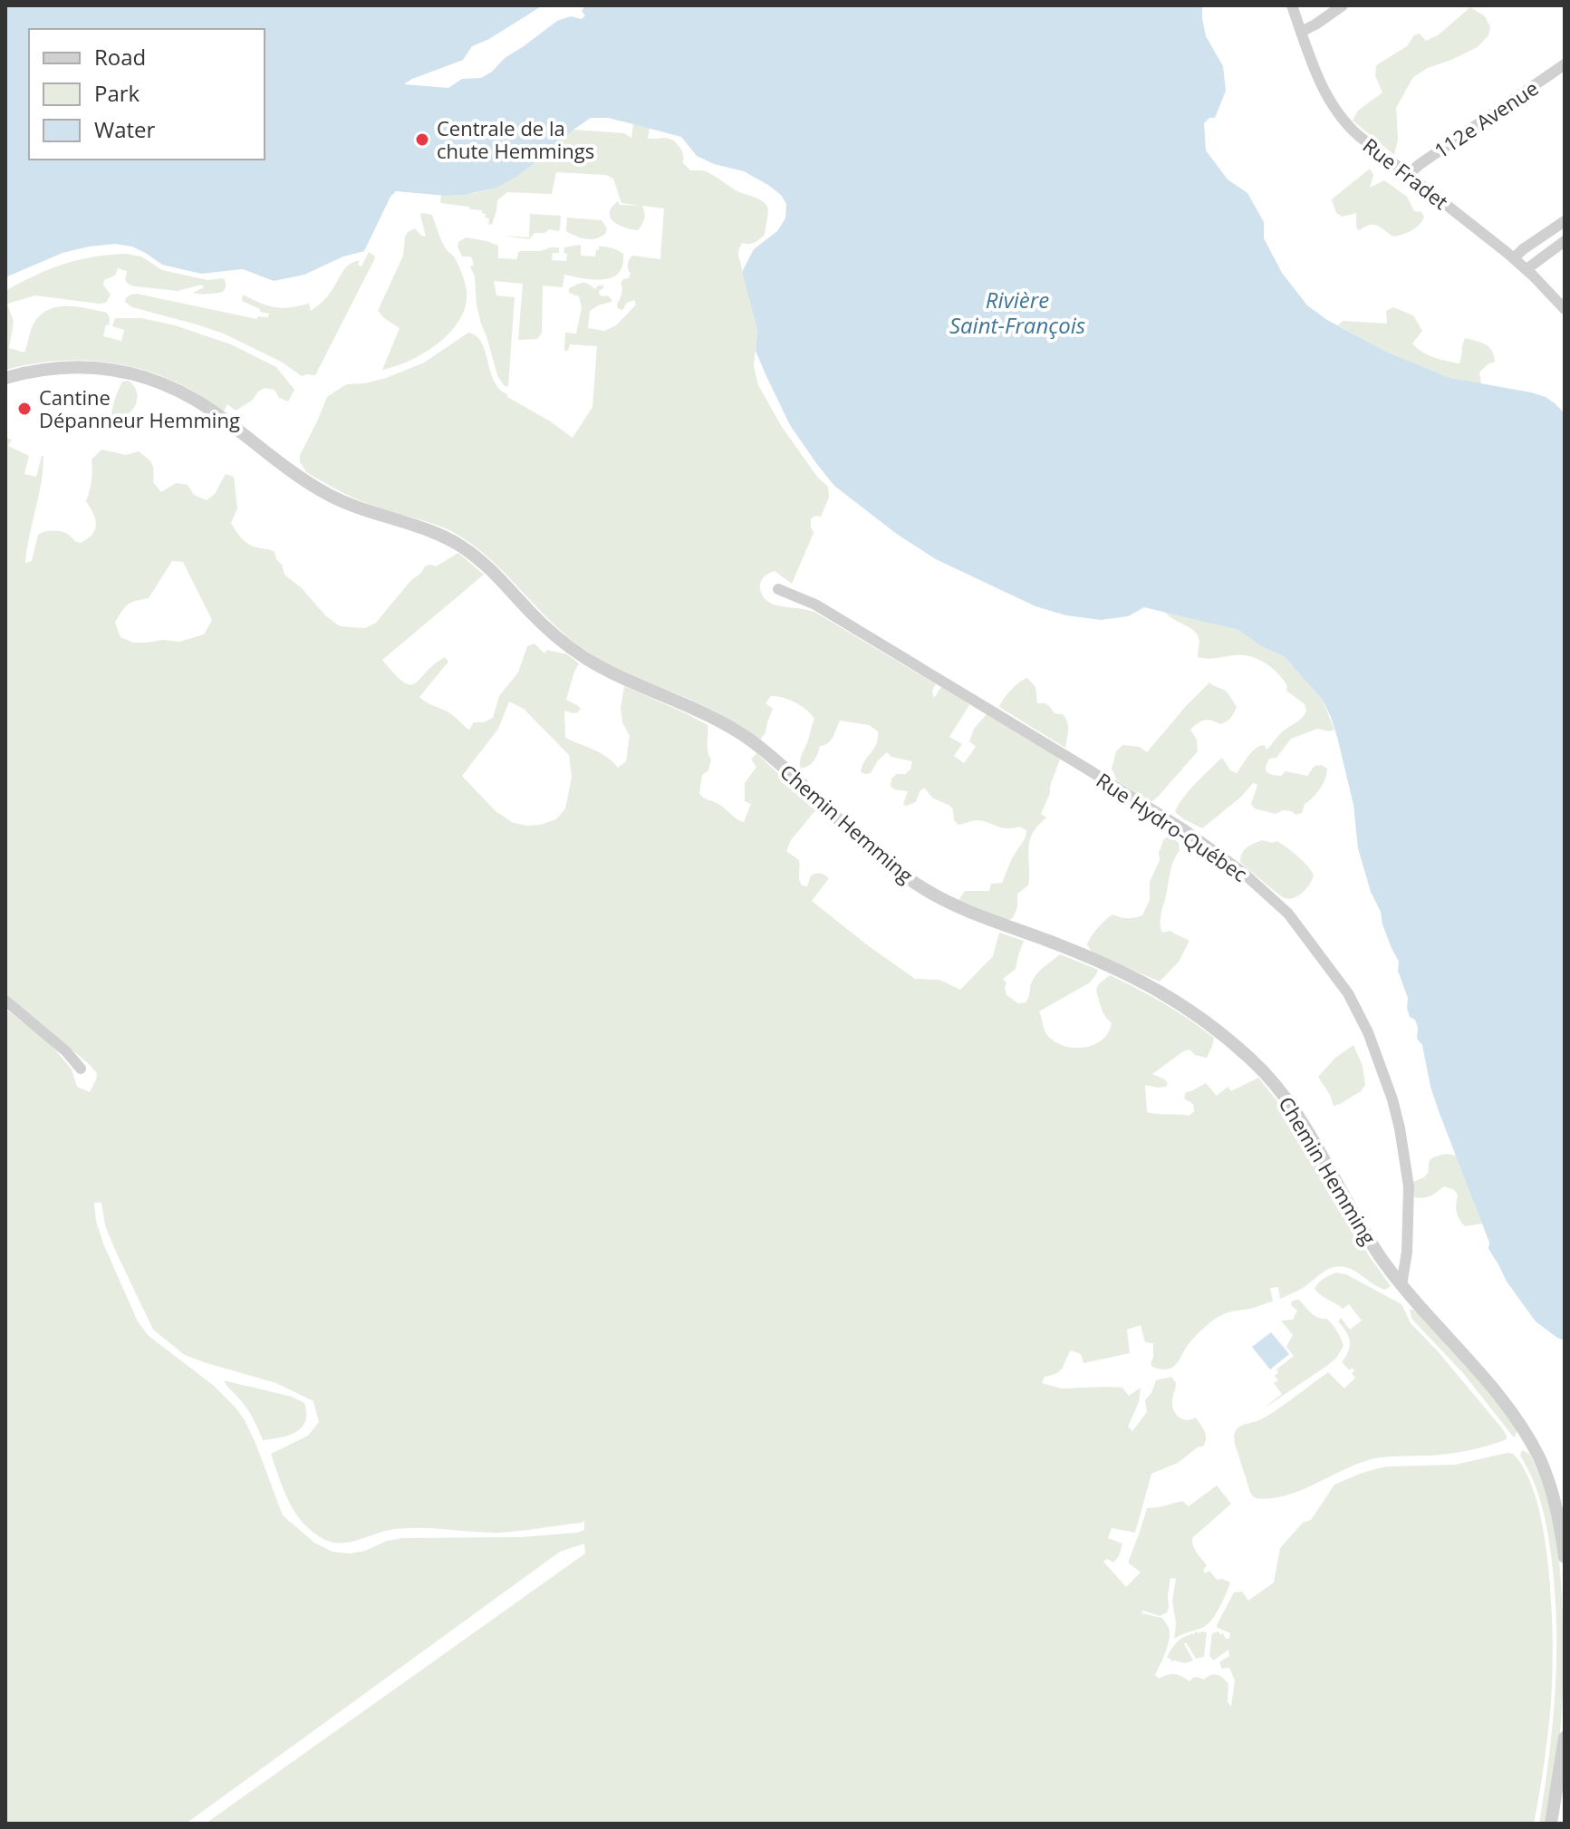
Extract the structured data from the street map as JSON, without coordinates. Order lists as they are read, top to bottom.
{
  "streets": {
    "street": [
      "112e Avenue",
      "Rue Fradet",
      "Chemin Hemming",
      "Rue Hydro-Québec"
    ]
  },
  "crossings": [
    ["112e Avenue", "Rue Fradet"],
    ["Chemin Hemming", "Rue Hydro-Québec"]
  ],
  "water": ["Rivière Saint-François"],
  "places": ["Centrale de la chute Hemmings", "Cantine Dépanneur Hemming"],
  "legend": ["Road", "Park", "Water"]
}
